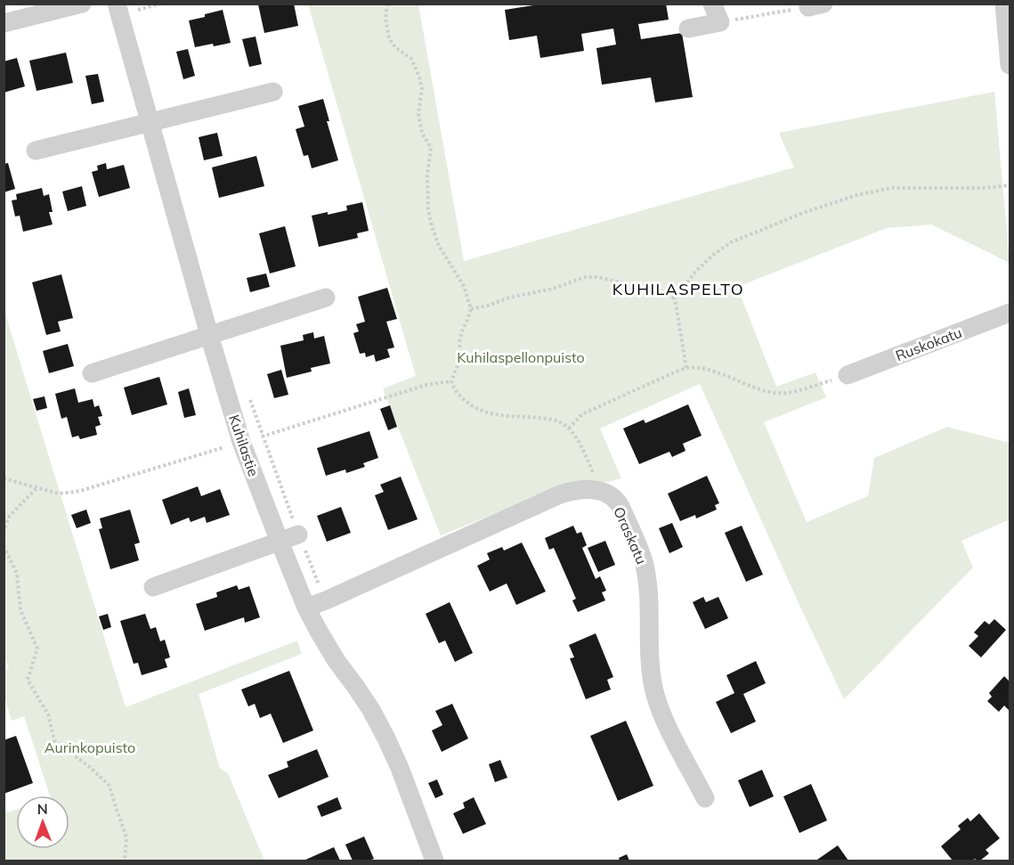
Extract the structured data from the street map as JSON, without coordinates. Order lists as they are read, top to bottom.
{
  "streets": {
    "street": ["Ruskokatu", "Kuhilastie", "Oraskatu"]
  },
  "districts": ["KUHILASPELTO"],
  "parks": ["Kuhilaspellonpuisto", "Aurinkopuisto"],
  "north": "top"
}
